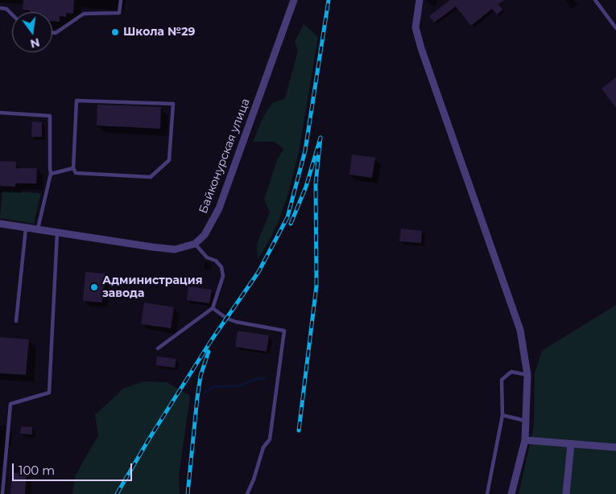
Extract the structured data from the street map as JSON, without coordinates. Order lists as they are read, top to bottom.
{
  "streets": {
    "street": ["Байконурская улица"]
  },
  "places": ["Школа №29", "Администрация завода"],
  "scale_bar": "100 m",
  "north": "bottom"
}
